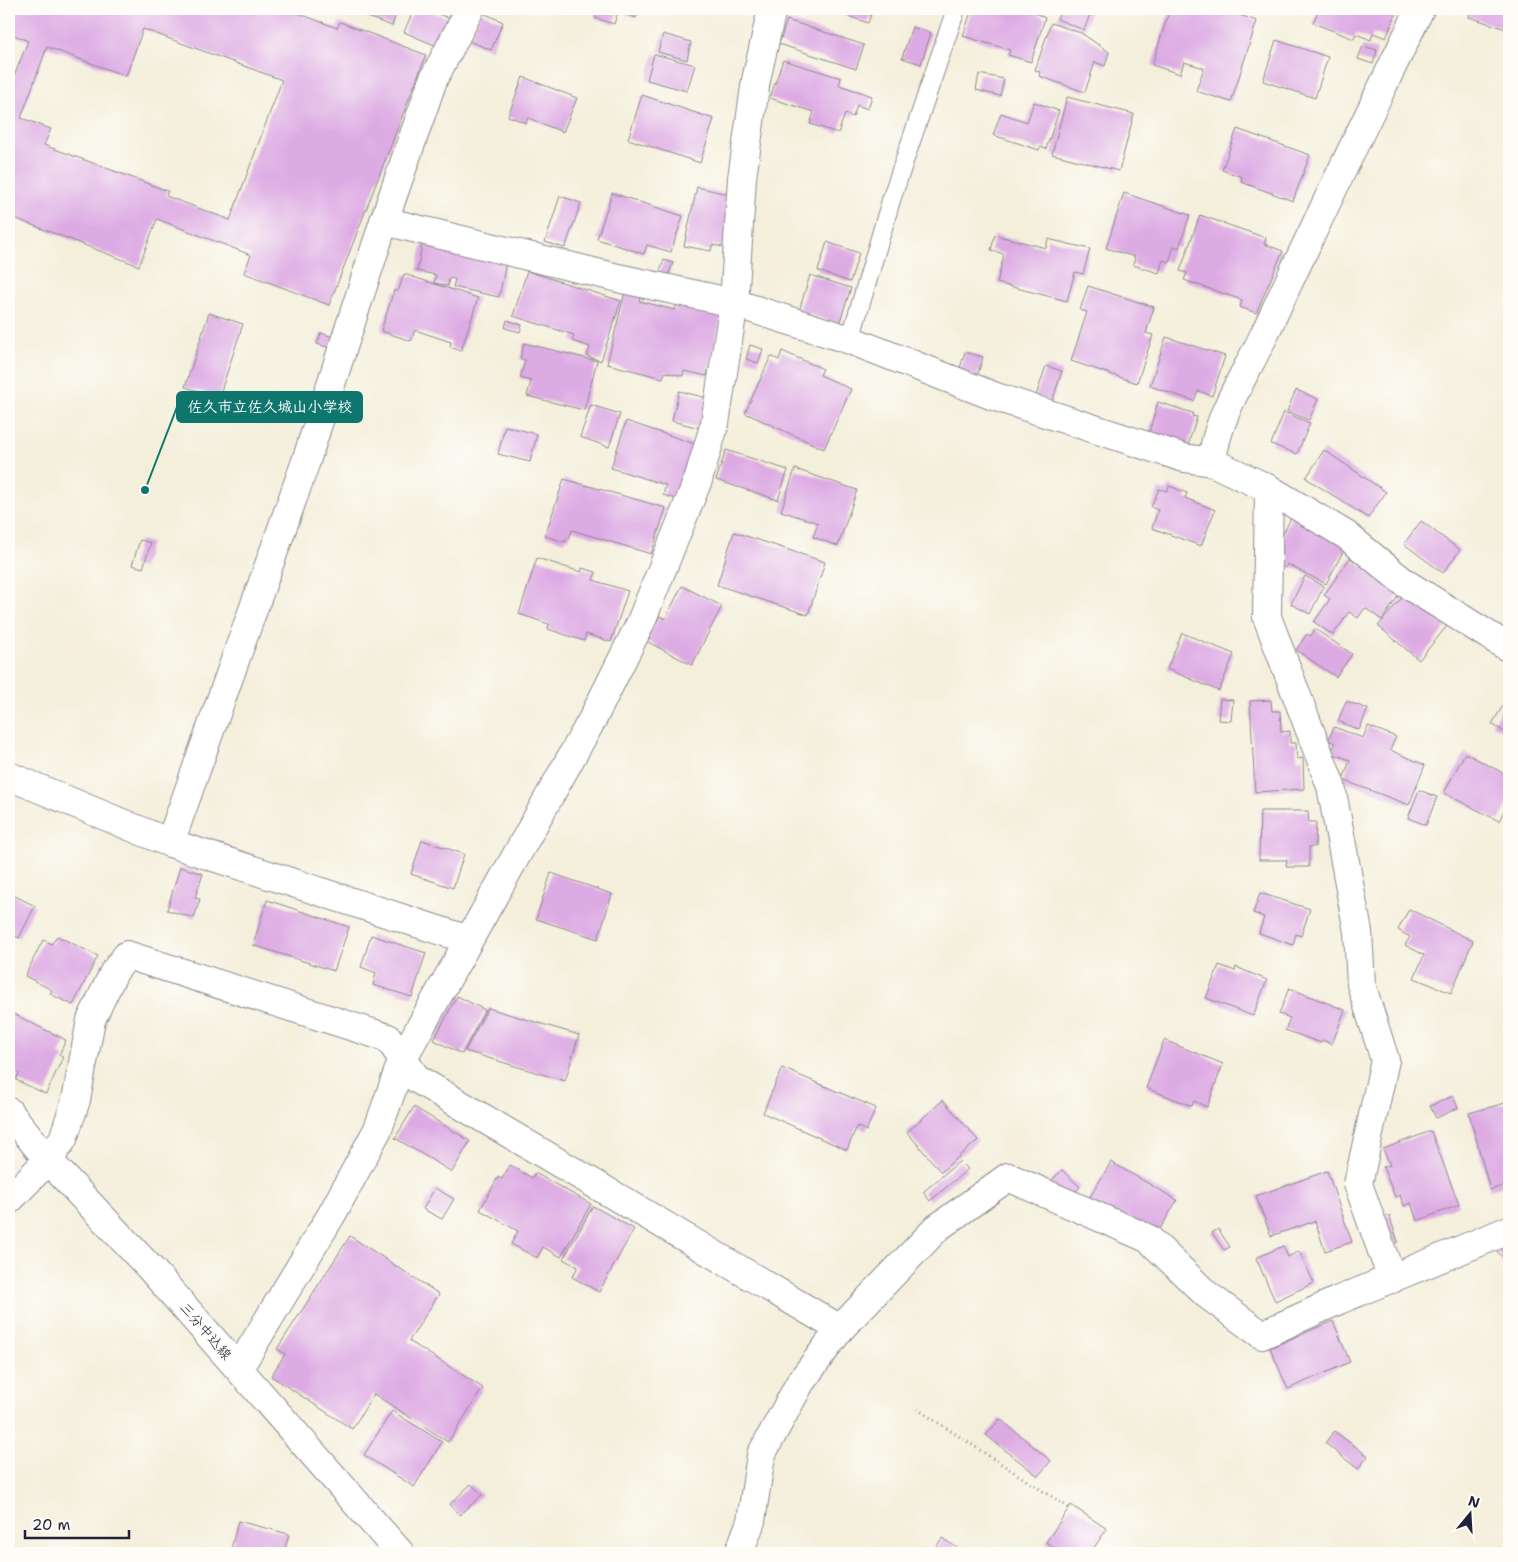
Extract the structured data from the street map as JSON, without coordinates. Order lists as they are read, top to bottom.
{
  "streets": {
    "street": ["三分中込線"]
  },
  "places": ["佐久市立佐久城山小学校"],
  "scale_bar": "20 m",
  "north": "top"
}
